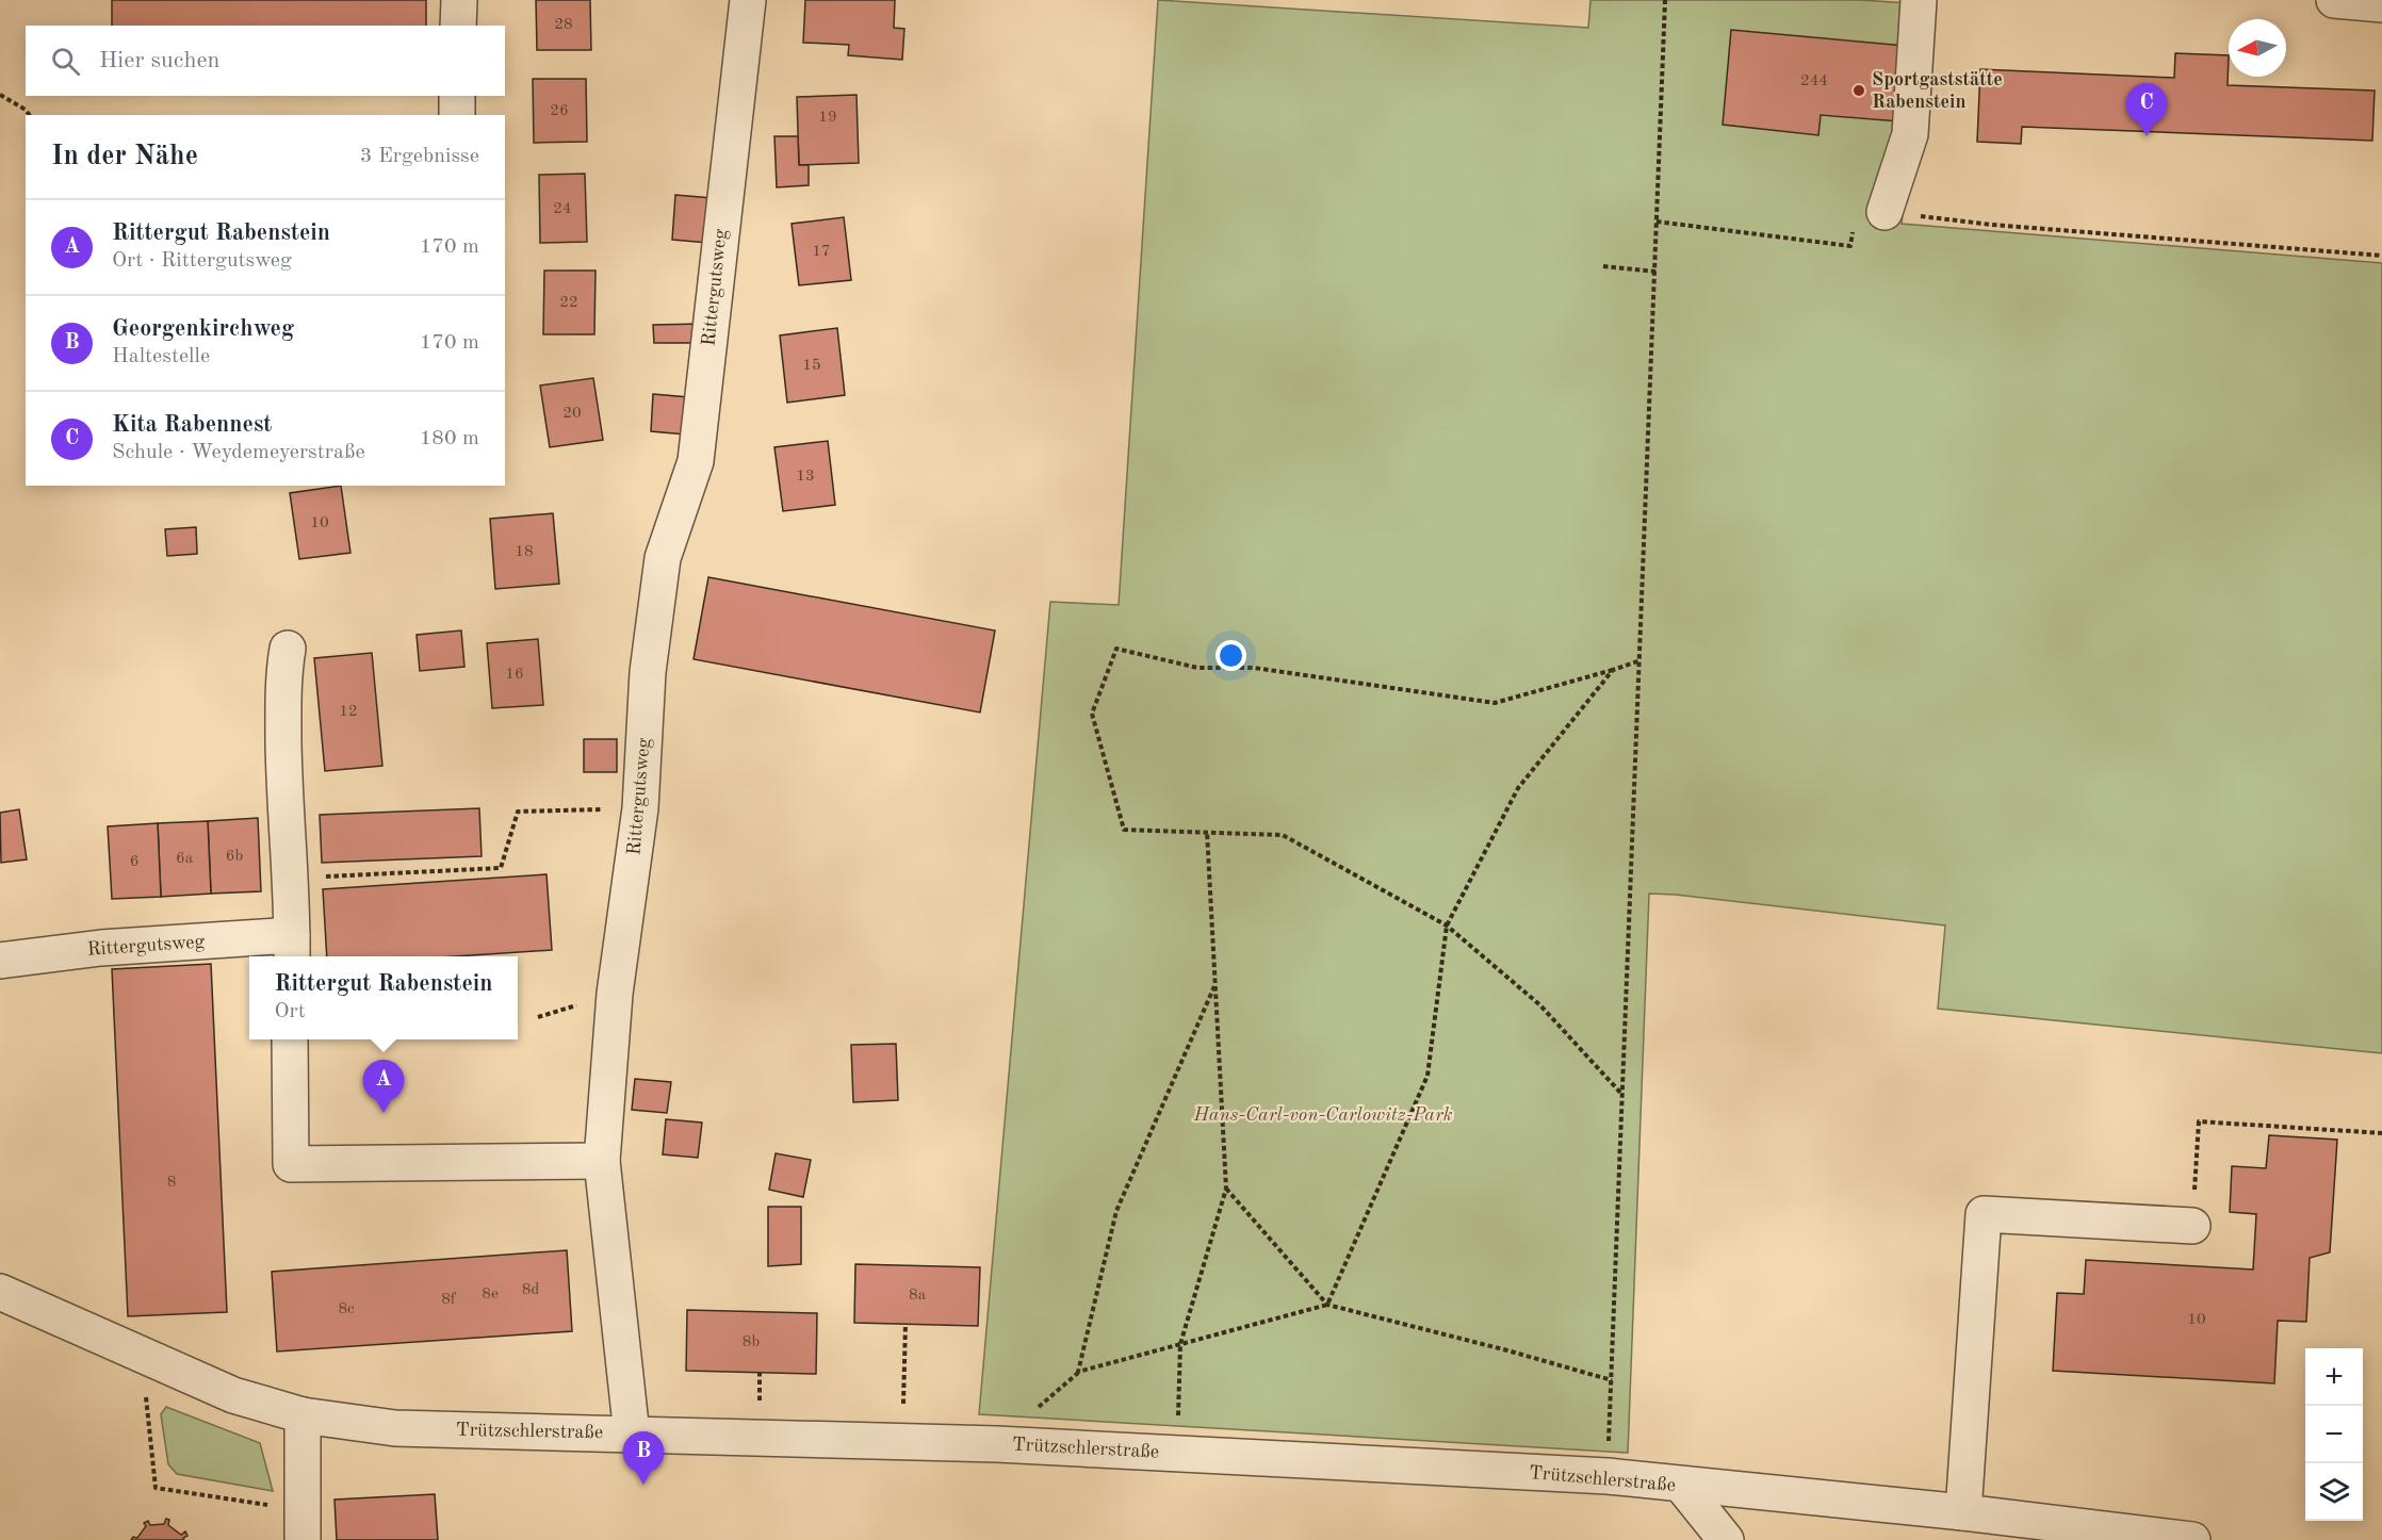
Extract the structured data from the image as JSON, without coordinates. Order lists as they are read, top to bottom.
{
  "streets": {
    "street": ["Rittergutsweg", "Trützschlerstraße"]
  },
  "crossings": [
    ["Rittergutsweg", "Trützschlerstraße"]
  ],
  "parks": ["Hans-Carl-von-Carlowitz-Park"],
  "places": ["Sportgaststätte Rabenstein"],
  "house_numbers": [
    "28",
    "244",
    "26",
    "19",
    "24",
    "17",
    "22",
    "15",
    "20",
    "13",
    "10",
    "18",
    "16",
    "12",
    "6b",
    "6a",
    "6",
    "8",
    "8d",
    "8e",
    "8a",
    "8f",
    "8c",
    "10",
    "8b"
  ],
  "north": "left",
  "page": {
    "search": "Hier suchen",
    "pins": ["C", "A", "B"],
    "heading": ["In der Nähe", "3 Ergebnisse"],
    "list": [
      {
        "mark": "A",
        "name": "Rittergut Rabenstein",
        "note": "Ort · Rittergutsweg",
        "value": "170 m"
      },
      {
        "mark": "B",
        "name": "Georgenkirchweg",
        "note": "Haltestelle",
        "value": "170 m"
      },
      {
        "mark": "C",
        "name": "Kita Rabennest",
        "note": "Schule · Weydemeyerstraße",
        "value": "180 m"
      }
    ],
    "popup": ["Rittergut Rabenstein", "Ort"],
    "map_buttons": ["+", "−"]
  }
}
